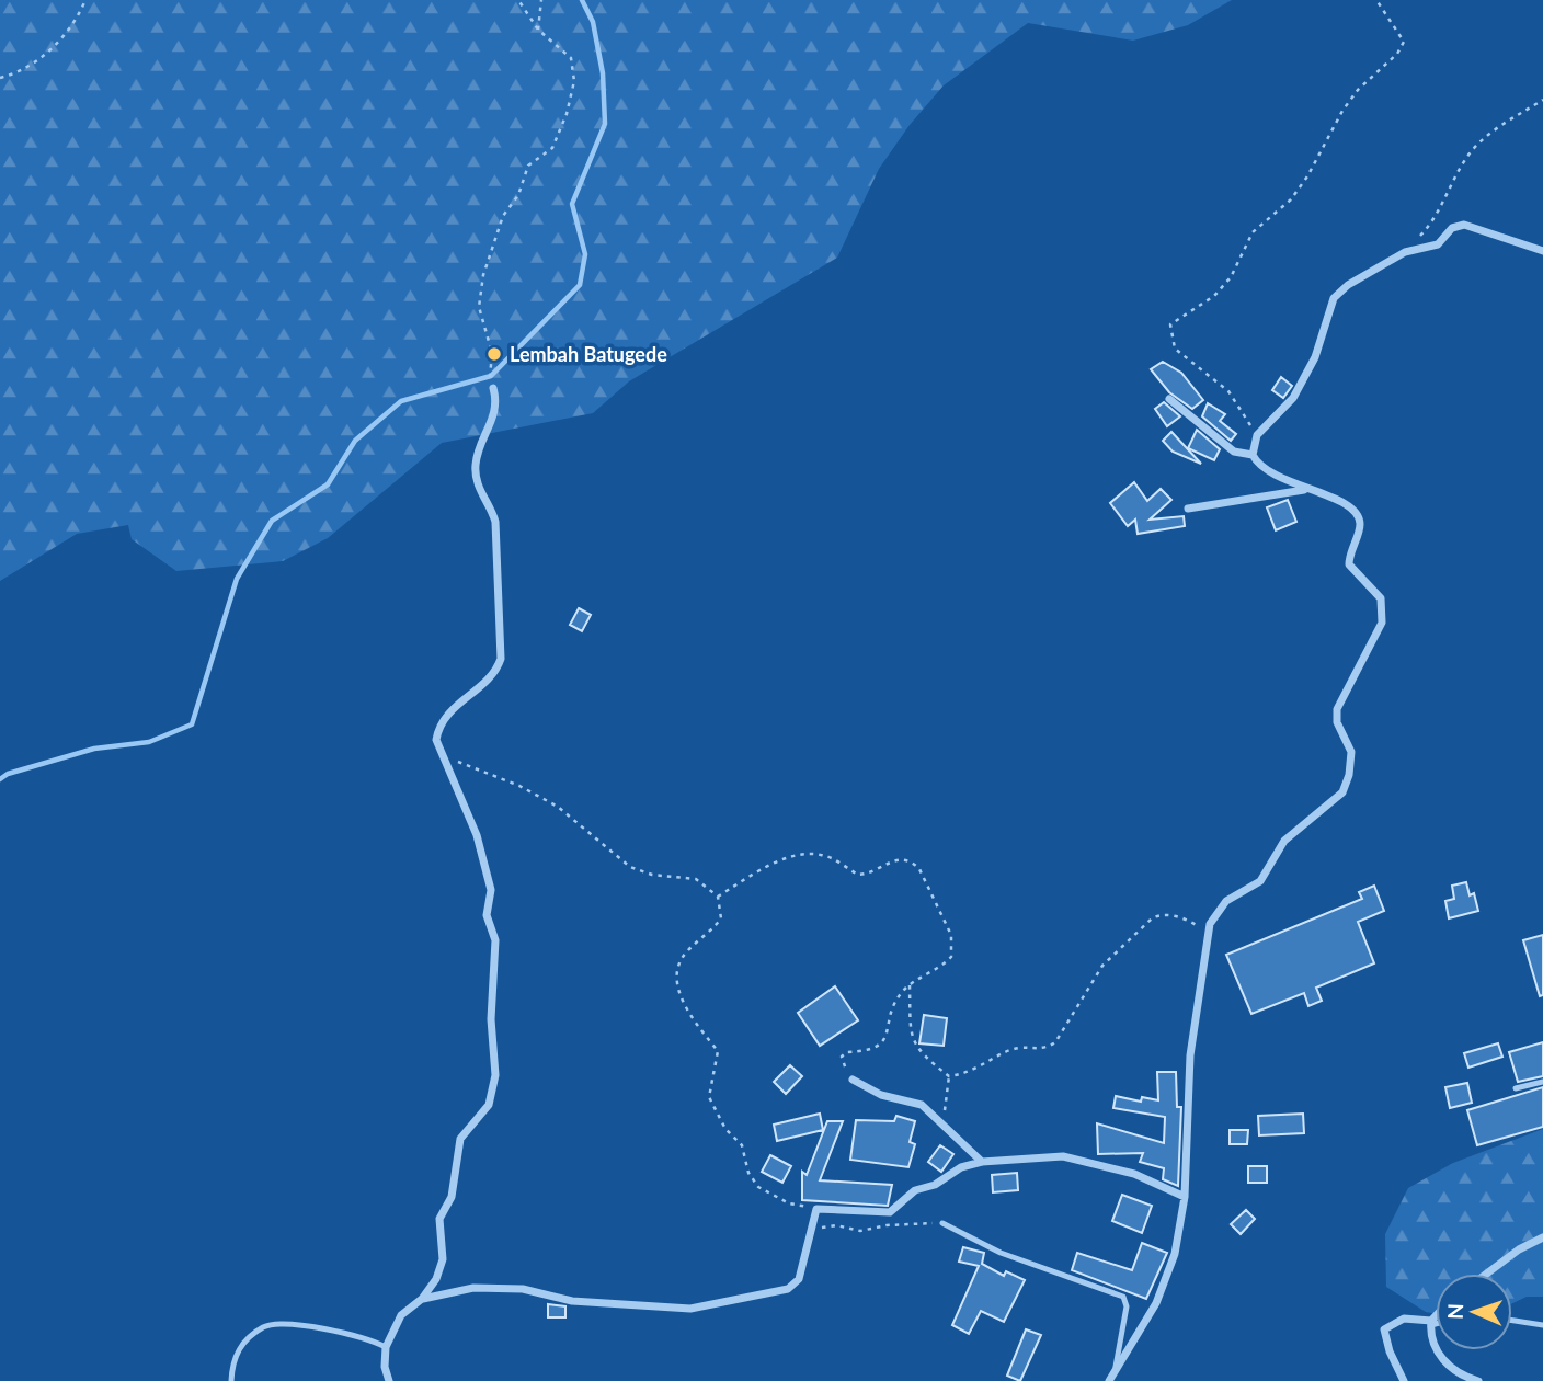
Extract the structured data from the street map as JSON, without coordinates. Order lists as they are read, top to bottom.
{
  "places": ["Lembah Batugede"],
  "north": "left"
}
